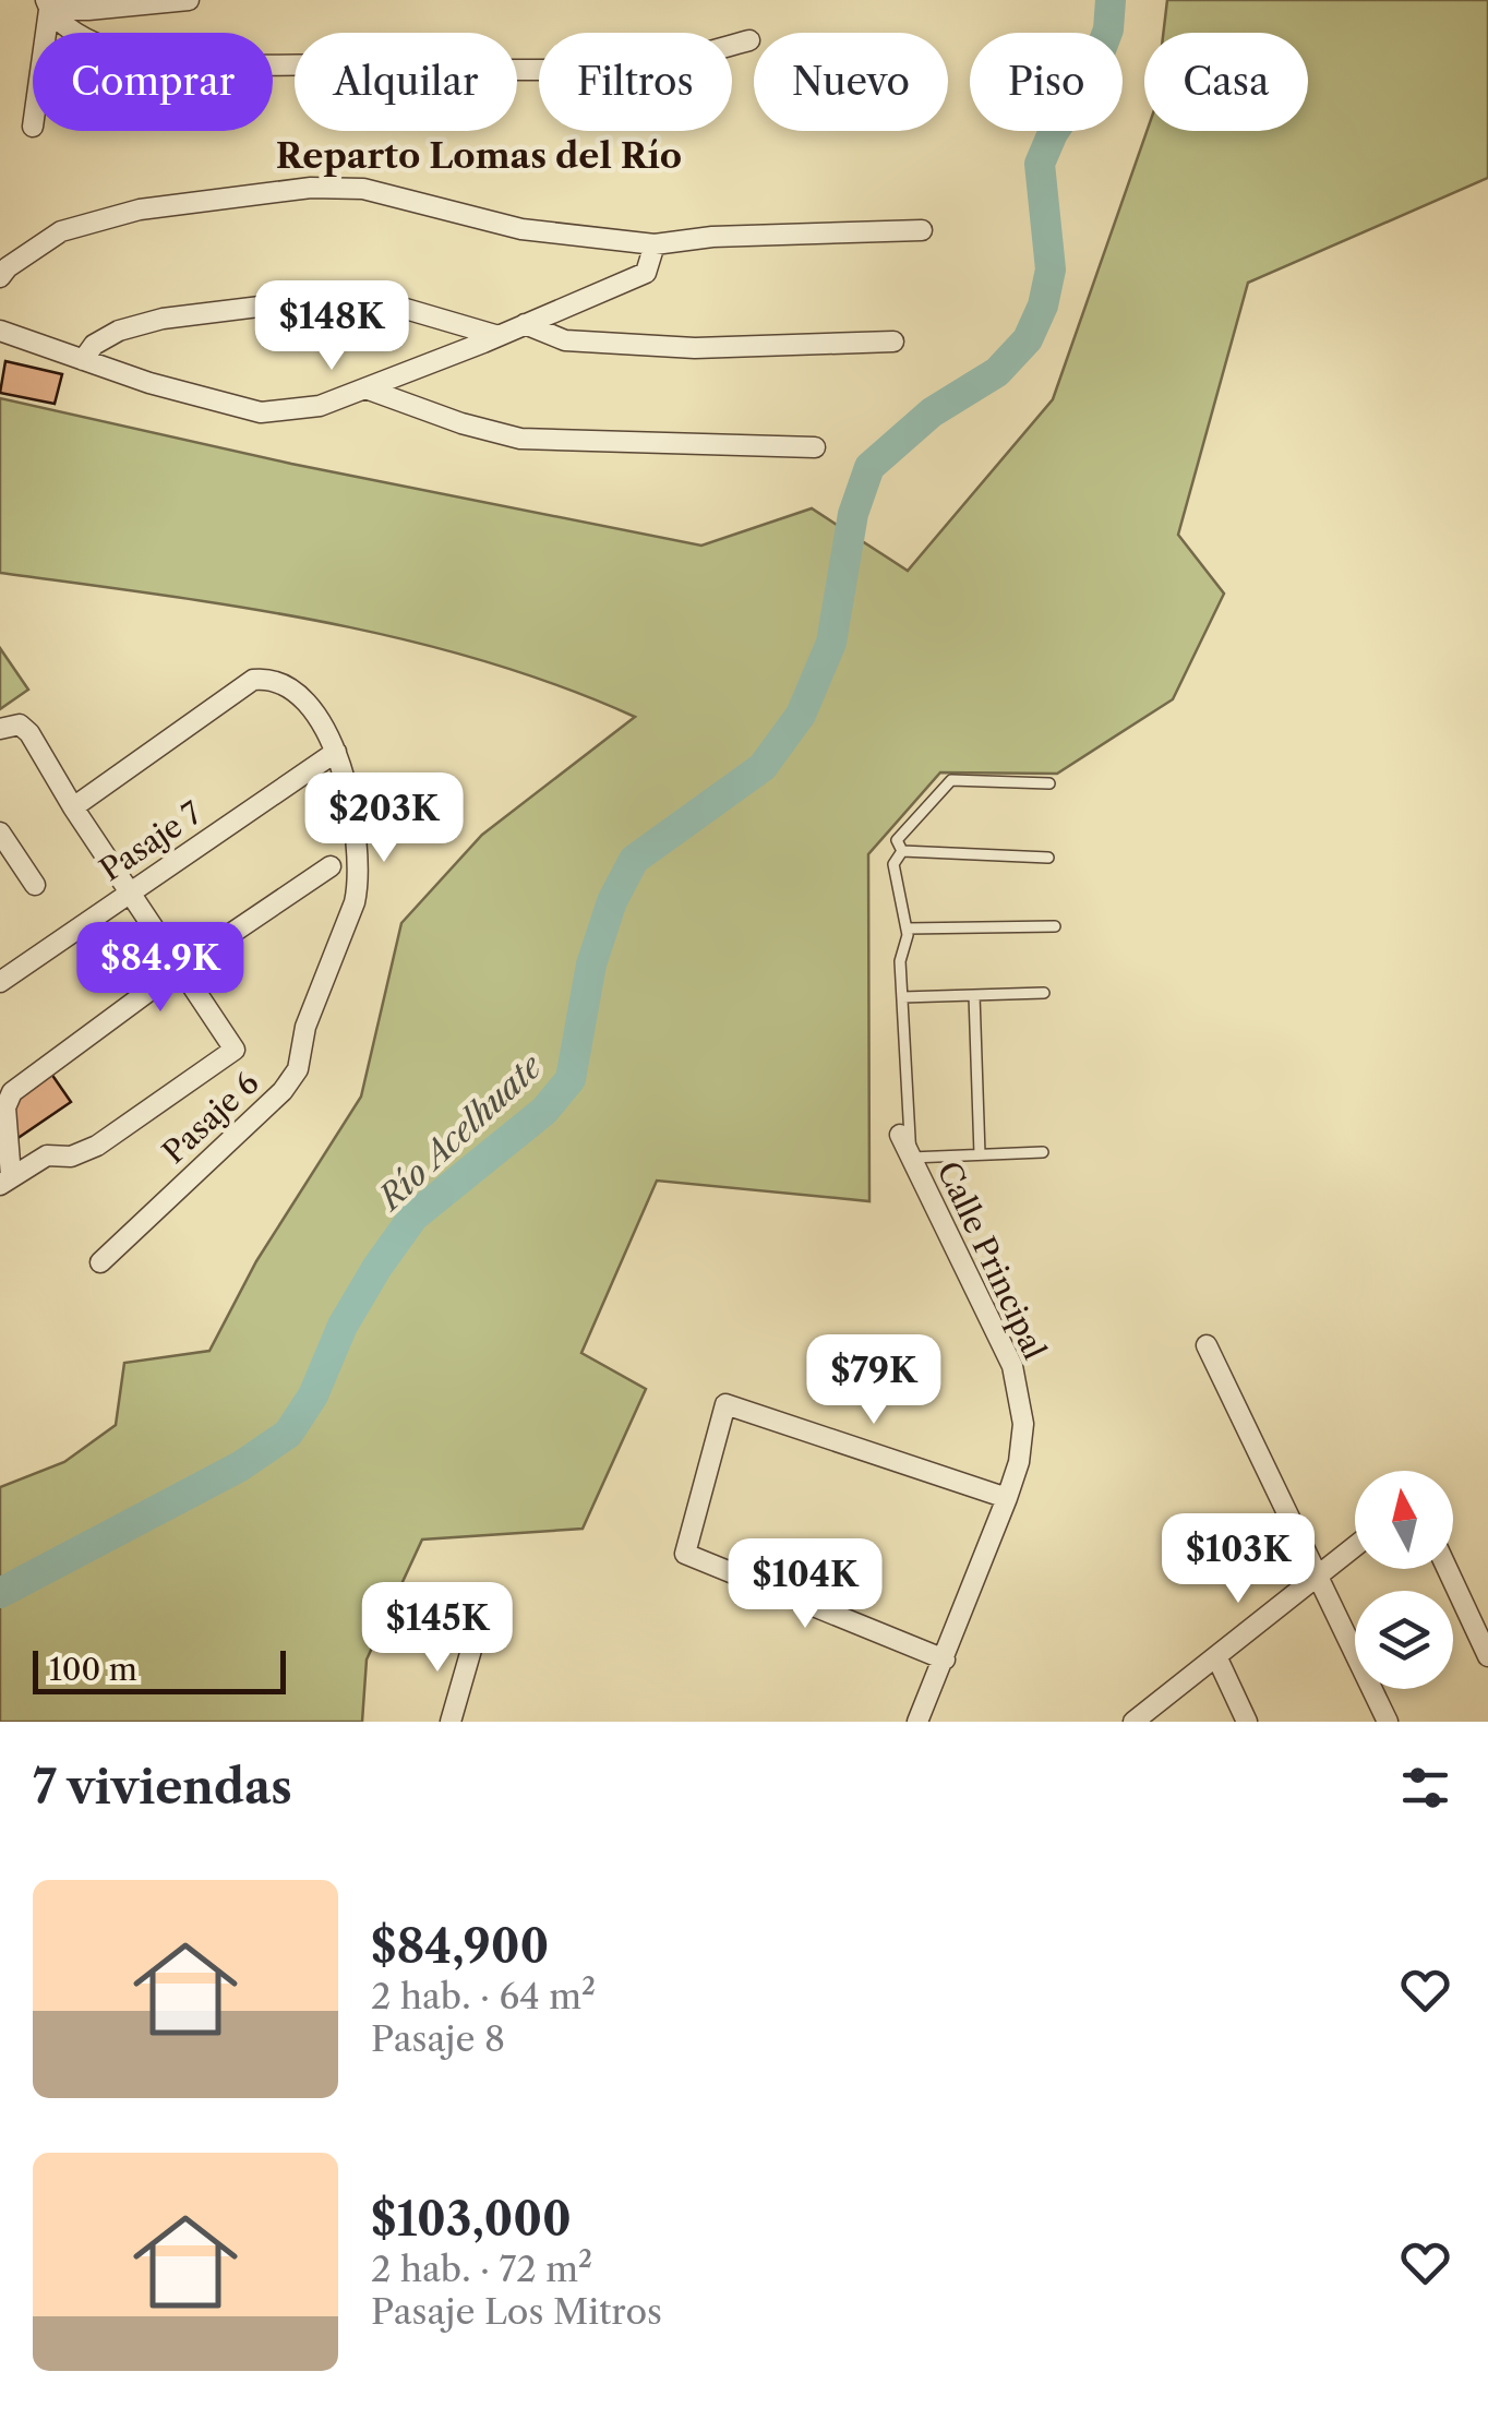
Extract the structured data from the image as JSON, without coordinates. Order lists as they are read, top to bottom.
{
  "streets": {
    "street": ["Pasaje 7", "Pasaje 6", "Calle Principal"]
  },
  "crossings": [
    ["Pasaje 7", "Pasaje 6"]
  ],
  "districts": ["Reparto Lomas del Río"],
  "water": ["Río Acelhuate"],
  "scale_bar": "100 m",
  "north": "top",
  "page": {
    "chip": [
      "Comprar",
      "Alquilar",
      "Filtros",
      "Nuevo",
      "Piso",
      "Casa"
    ],
    "price": [
      "$148K",
      "$203K",
      "$84.9K",
      "$79K",
      "$103K",
      "$104K",
      "$145K"
    ],
    "scale": "100 m",
    "heading": "7 viviendas",
    "list": [
      {
        "name": "$84,900",
        "note": "2 hab. · 64 m² · Pasaje 8"
      },
      {
        "name": "$103,000",
        "note": "2 hab. · 72 m² · Pasaje Los Mitros"
      }
    ]
  }
}
